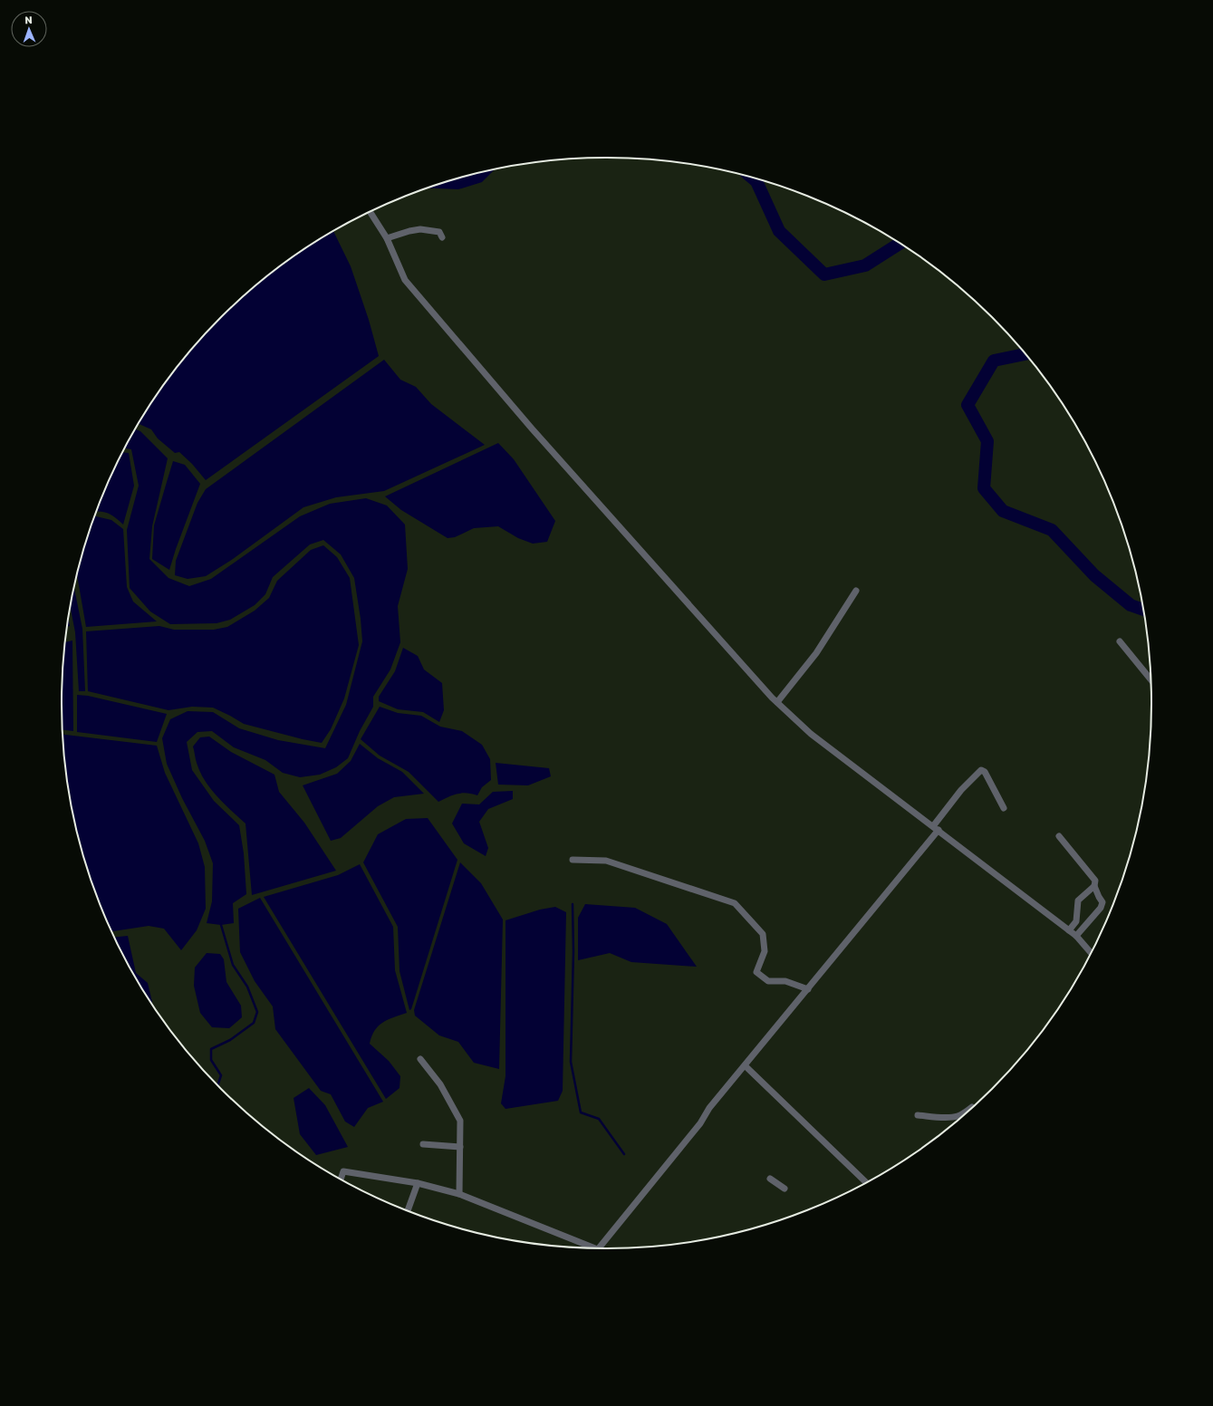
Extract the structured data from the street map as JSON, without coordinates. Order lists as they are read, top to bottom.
{
  "north": "top"
}
